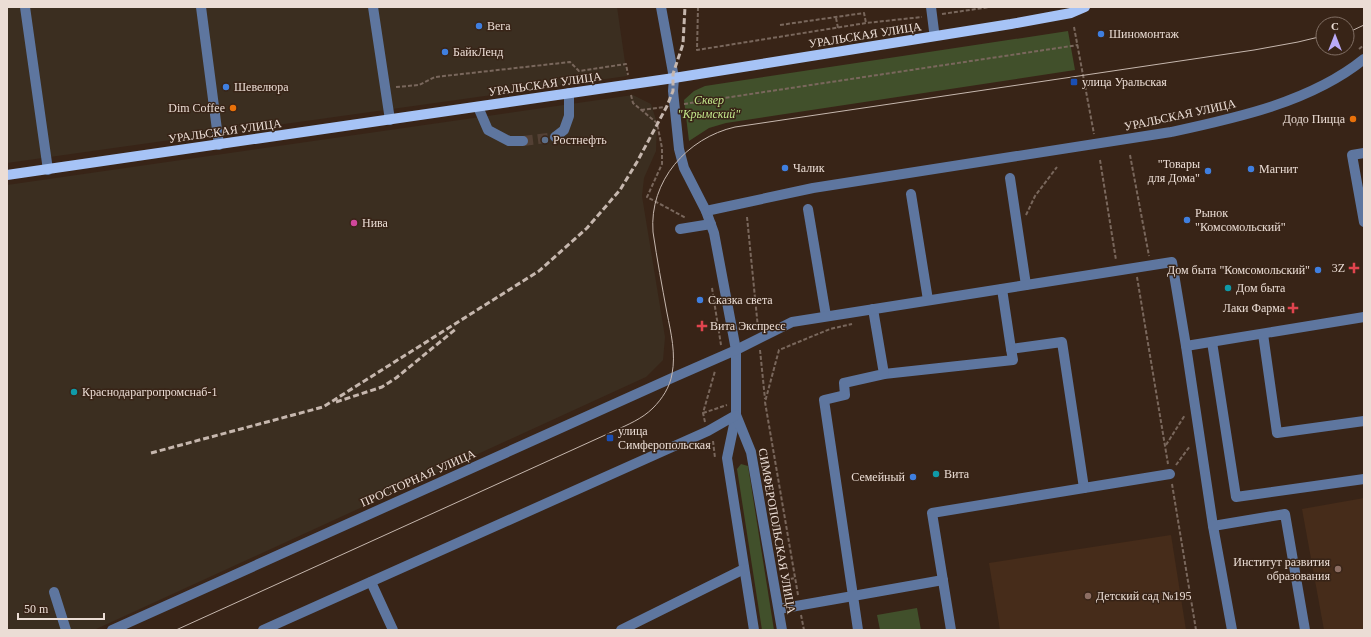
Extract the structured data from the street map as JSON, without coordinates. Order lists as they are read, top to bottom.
{
  "streets": {
    "main road": ["УРАЛЬСКАЯ УЛИЦА"],
    "street": ["ПРОСТОРНАЯ УЛИЦА", "СИМФЕРОПОЛЬСКАЯ УЛИЦА"]
  },
  "crossings": [
    ["УРАЛЬСКАЯ УЛИЦА", "СИМФЕРОПОЛЬСКАЯ УЛИЦА"],
    ["ПРОСТОРНАЯ УЛИЦА", "СИМФЕРОПОЛЬСКАЯ УЛИЦА"]
  ],
  "parks": ["Сквер \"Крымский\""],
  "places": {
    "other": [
      "Вега",
      "Шиномонтаж",
      "БайкЛенд",
      "Шевелюра",
      "Dim Coffee",
      "Додо Пицца",
      "Ростнефть",
      "Чалик",
      "Магнит",
      "\"Товары для Дома\"",
      "Рынок \"Комсомольский\"",
      "Нива",
      "Дом быта \"Комсомольский\"",
      "Дом быта",
      "Сказка света",
      "Краснодарагропромснаб-1",
      "Вита",
      "Семейный",
      "Институт развития образования",
      "Детский сад №195"
    ],
    "transit": ["улица Уральская", "улица Симферопольская"],
    "health": ["3Z", "Лаки Фарма", "Вита Экспресс"]
  },
  "scale_bar": "50 m",
  "north": "top"
}
